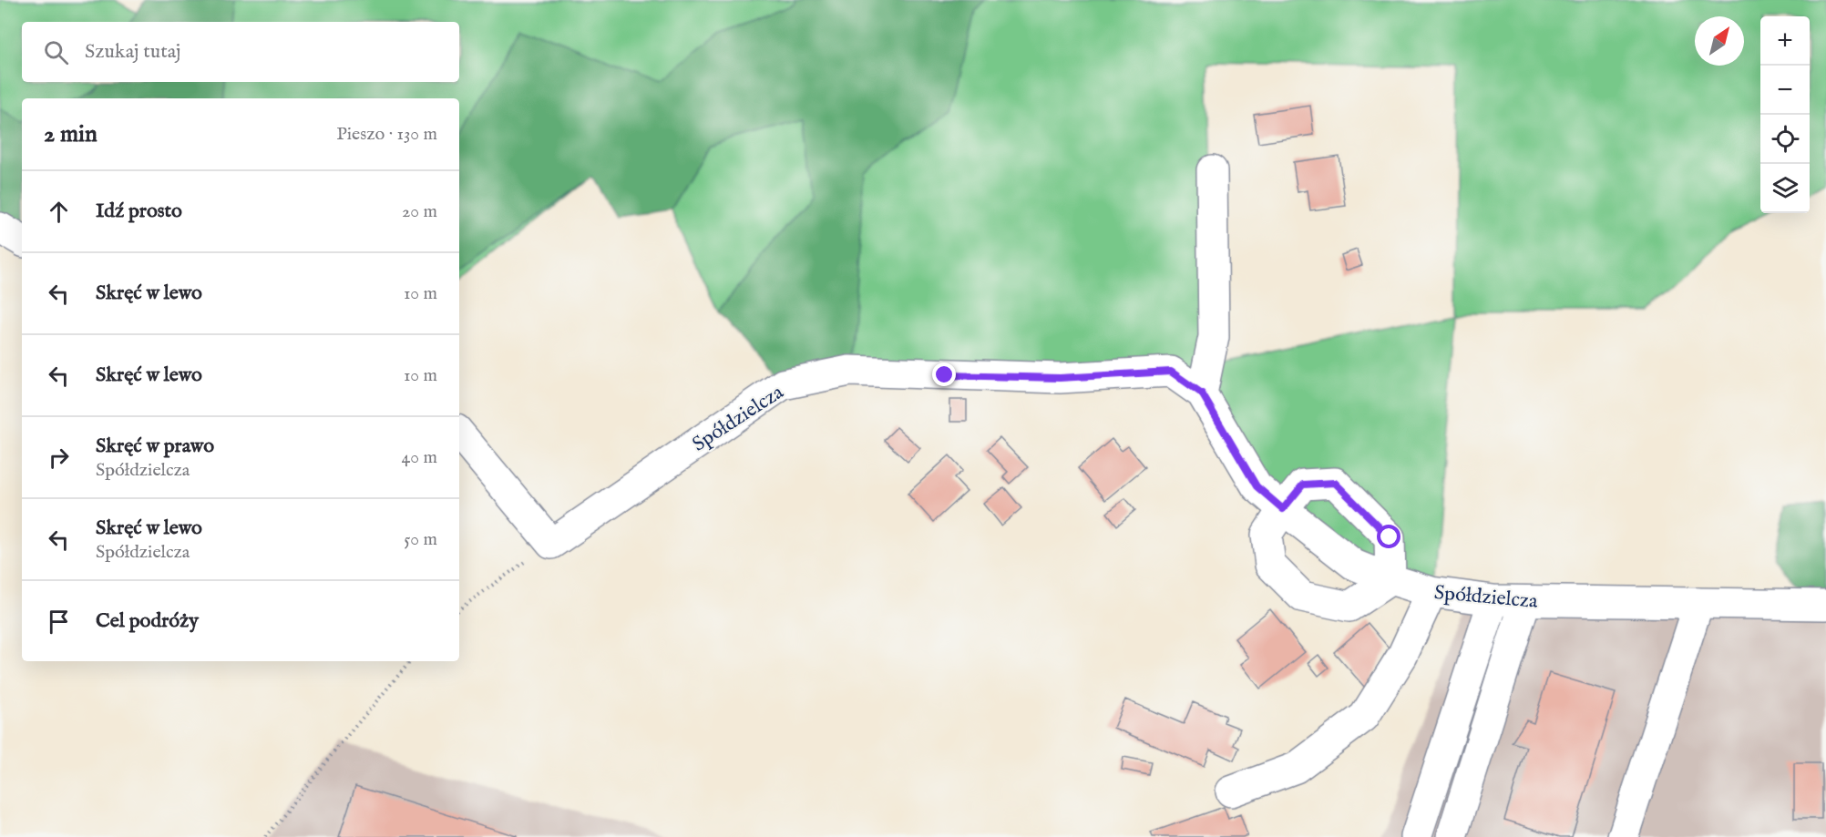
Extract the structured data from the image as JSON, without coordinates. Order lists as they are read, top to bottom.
{
  "streets": {
    "street": ["Spółdzielcza"]
  },
  "north": "top right",
  "page": {
    "map_buttons": ["+", "−"],
    "search": "Szukaj tutaj",
    "heading": ["2 min", "Pieszo · 130 m"],
    "list": [
      ["Idź prosto", "20 m"],
      ["Skręć w lewo", "10 m"],
      ["Skręć w lewo", "10 m"],
      ["Skręć w prawo", "Spółdzielcza", "40 m"],
      ["Skręć w lewo", "Spółdzielcza", "50 m"],
      "Cel podróży"
    ]
  }
}
